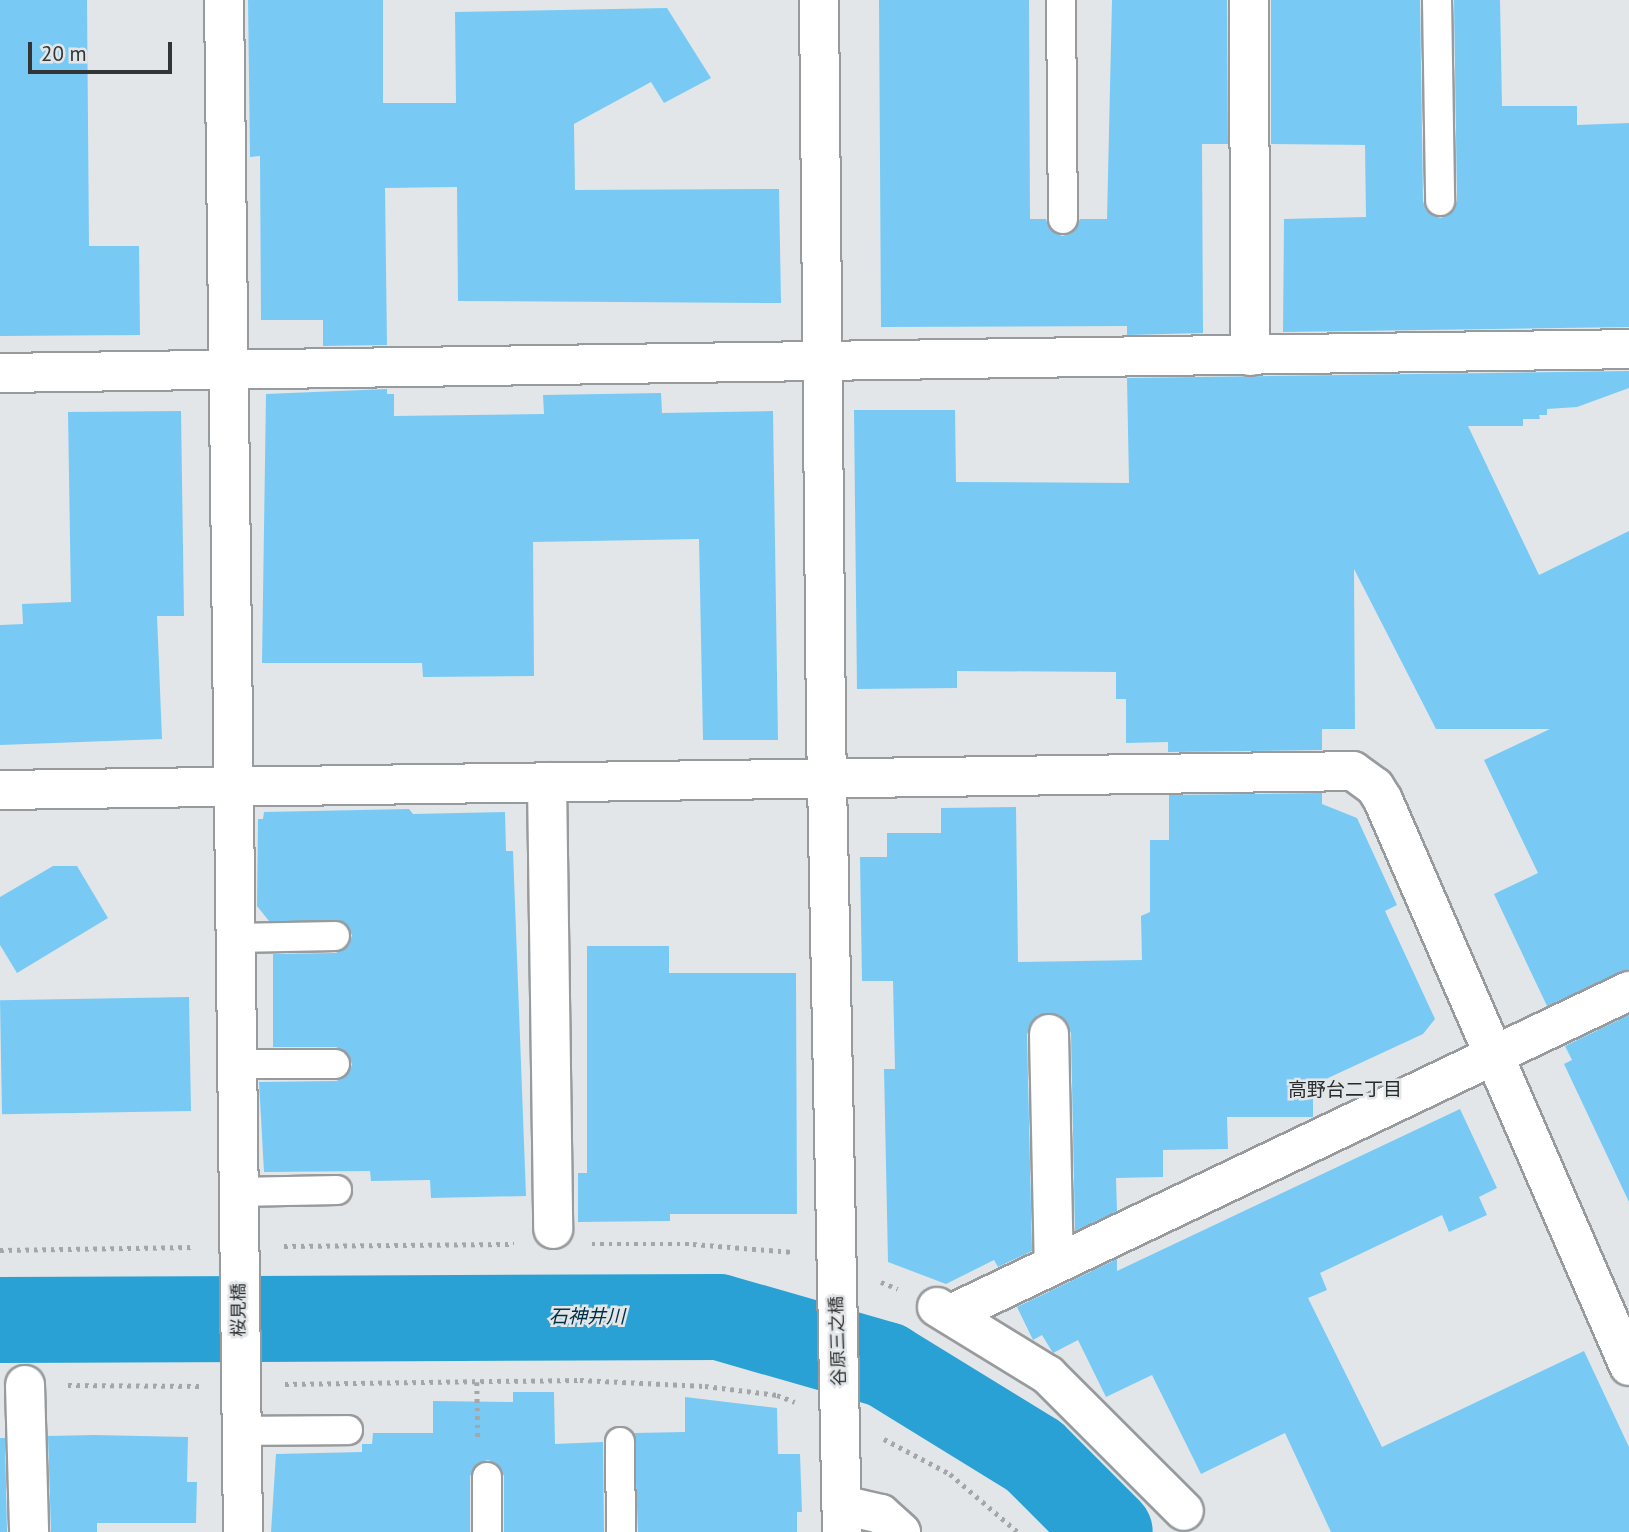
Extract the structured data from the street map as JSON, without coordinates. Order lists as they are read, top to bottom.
{
  "streets": {
    "street": ["桜見橋", "谷原三之橋"]
  },
  "districts": ["高野台二丁目"],
  "water": ["石神井川"],
  "scale_bar": "20 m"
}
